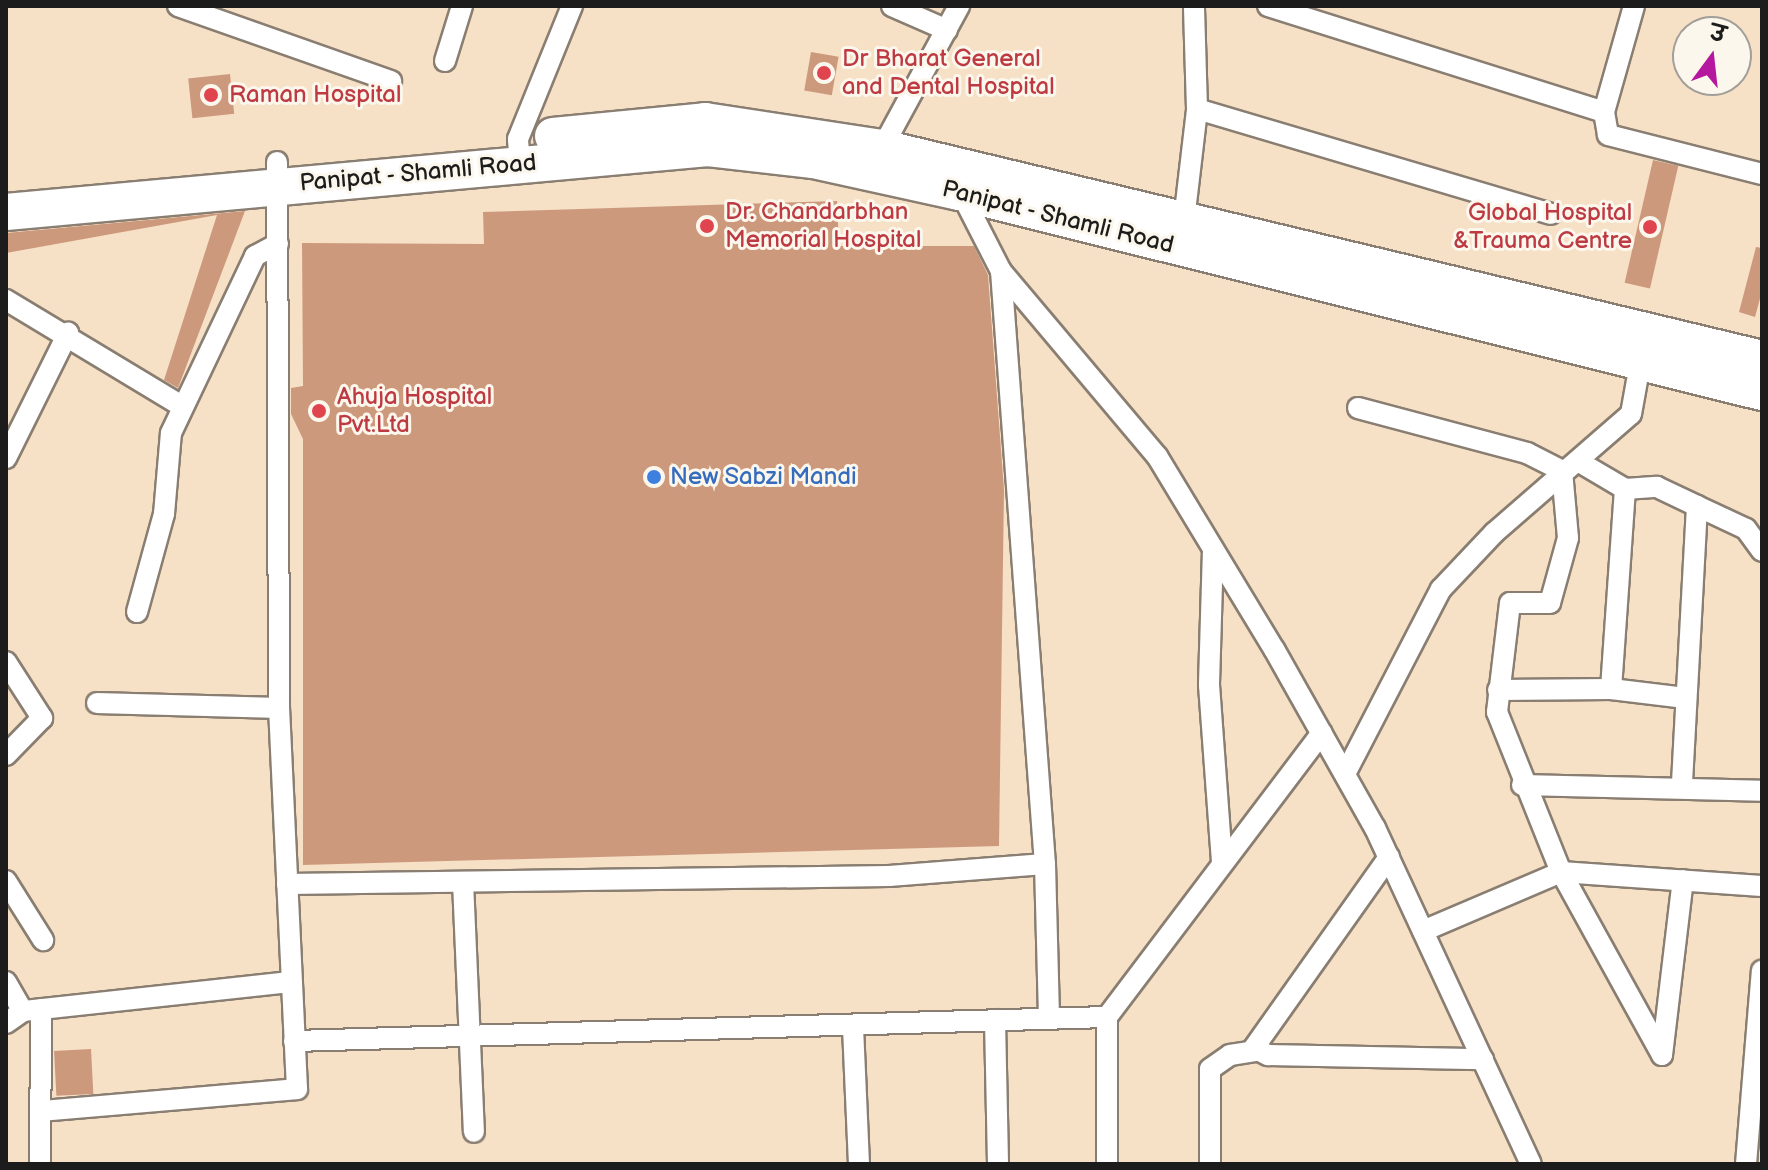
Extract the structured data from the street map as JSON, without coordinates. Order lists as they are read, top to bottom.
{
  "streets": {
    "highway": ["Panipat - Shamli Road"]
  },
  "places": [
    "Dr Bharat General and Dental Hospital",
    "Raman Hospital",
    "Dr. Chandarbhan Memorial Hospital",
    "Global Hospital &Trauma Centre",
    "Ahuja Hospital Pvt.Ltd",
    "New Sabzi Mandi"
  ],
  "north": "top"
}
